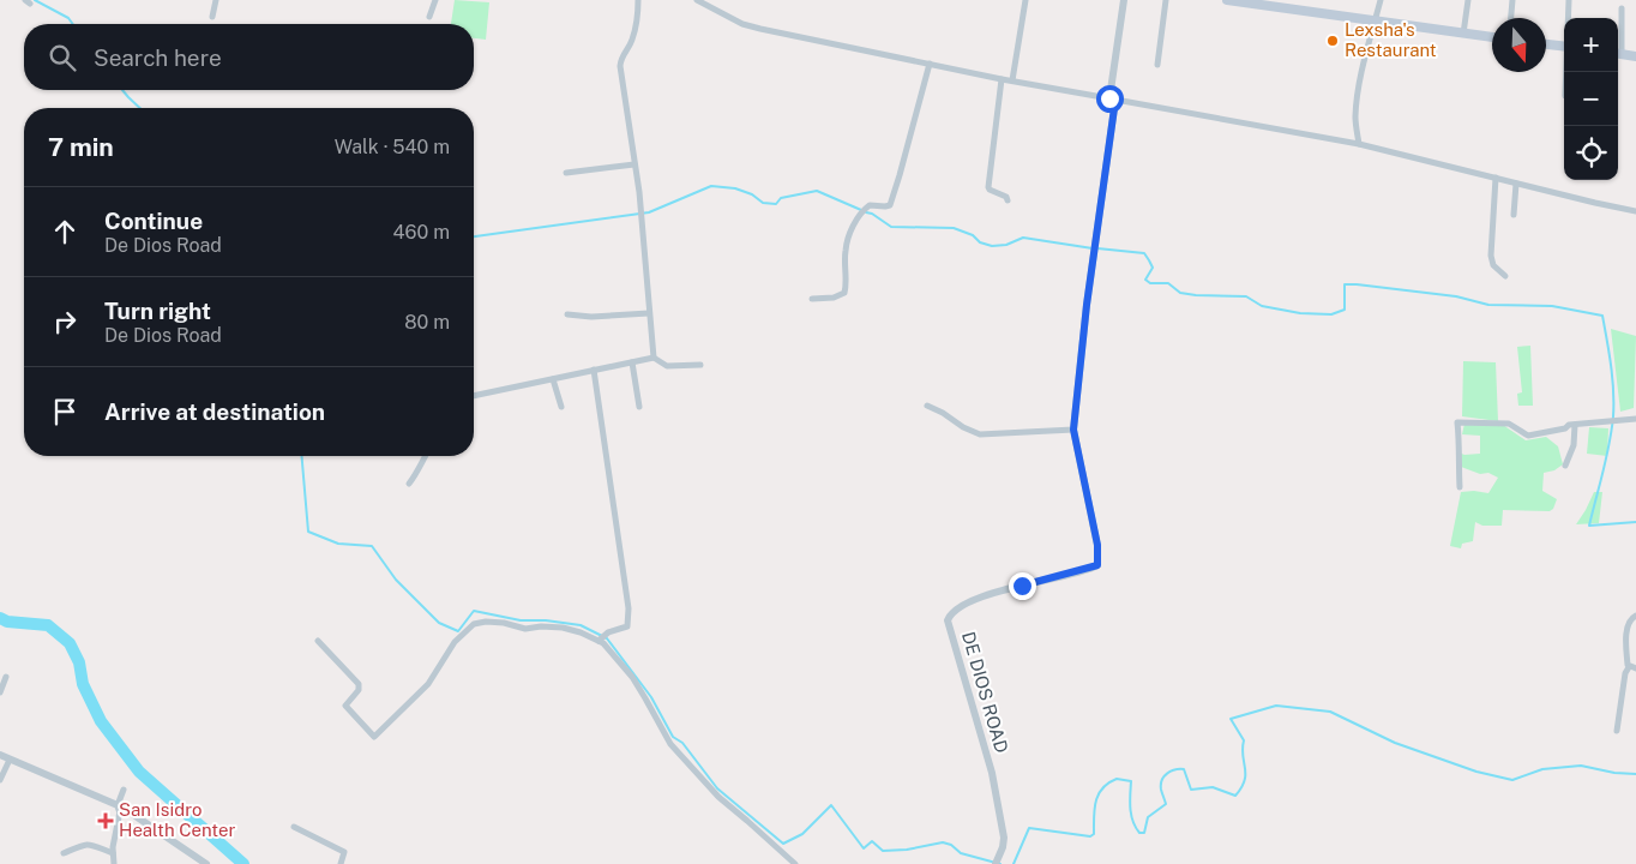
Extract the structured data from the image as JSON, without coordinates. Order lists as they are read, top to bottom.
{
  "streets": {
    "street": ["DE DIOS ROAD"]
  },
  "places": {
    "other": ["Lexsha's Restaurant"],
    "health": ["San Isidro Health Center"]
  },
  "north": "bottom",
  "page": {
    "map_buttons": ["+", "−"],
    "search": "Search here",
    "heading": ["7 min", "Walk · 540 m"],
    "list": [
      ["Continue", "De Dios Road", "460 m"],
      ["Turn right", "De Dios Road", "80 m"],
      "Arrive at destination"
    ]
  }
}
